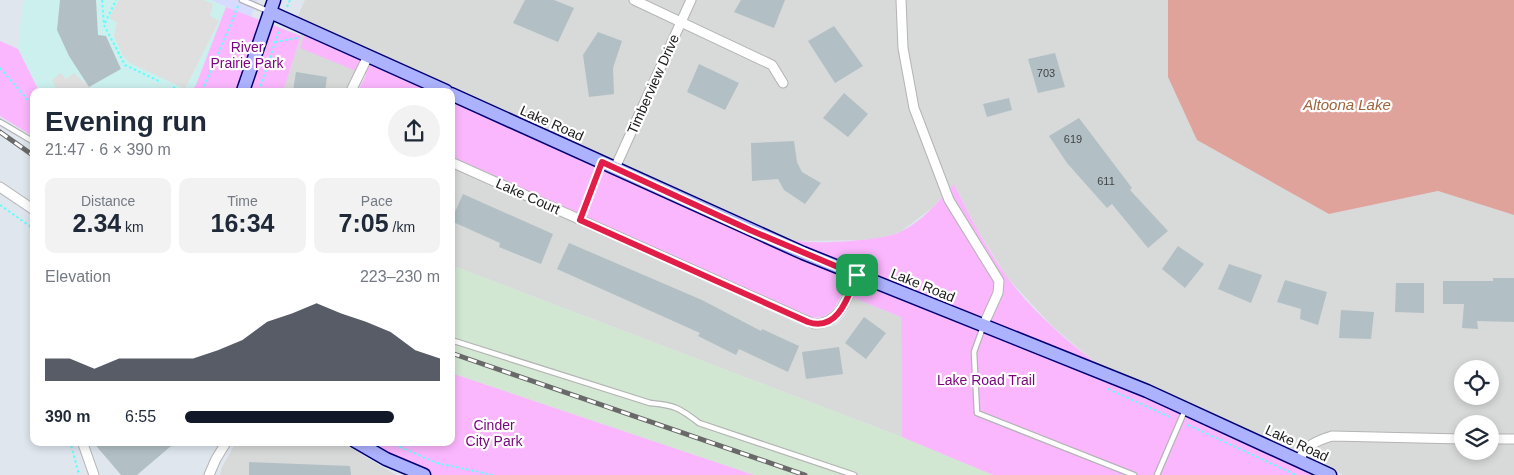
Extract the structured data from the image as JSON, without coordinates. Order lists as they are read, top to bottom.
{
  "streets": {
    "street": ["Timberview Drive", "Lake Road", "Lake Court"]
  },
  "crossings": [
    ["Timberview Drive", "Lake Road"],
    ["Lake Road", "Lake Court"]
  ],
  "water": ["Altoona Lake"],
  "parks": ["River Prairie Park", "Lake Road Trail", "Cinder City Park"],
  "house_numbers": ["703", "619", "611"],
  "page": {
    "heading": ["Evening run", "21:47 · 6 × 390 m"],
    "stats": [
      ["Distance", "2.34 km"],
      ["Time", "16:34"],
      ["Pace", "7:05 /km"]
    ],
    "chart": ["Elevation", "223–230 m"],
    "list": [
      {
        "name": "390 m",
        "note": "6:55"
      }
    ]
  }
}
